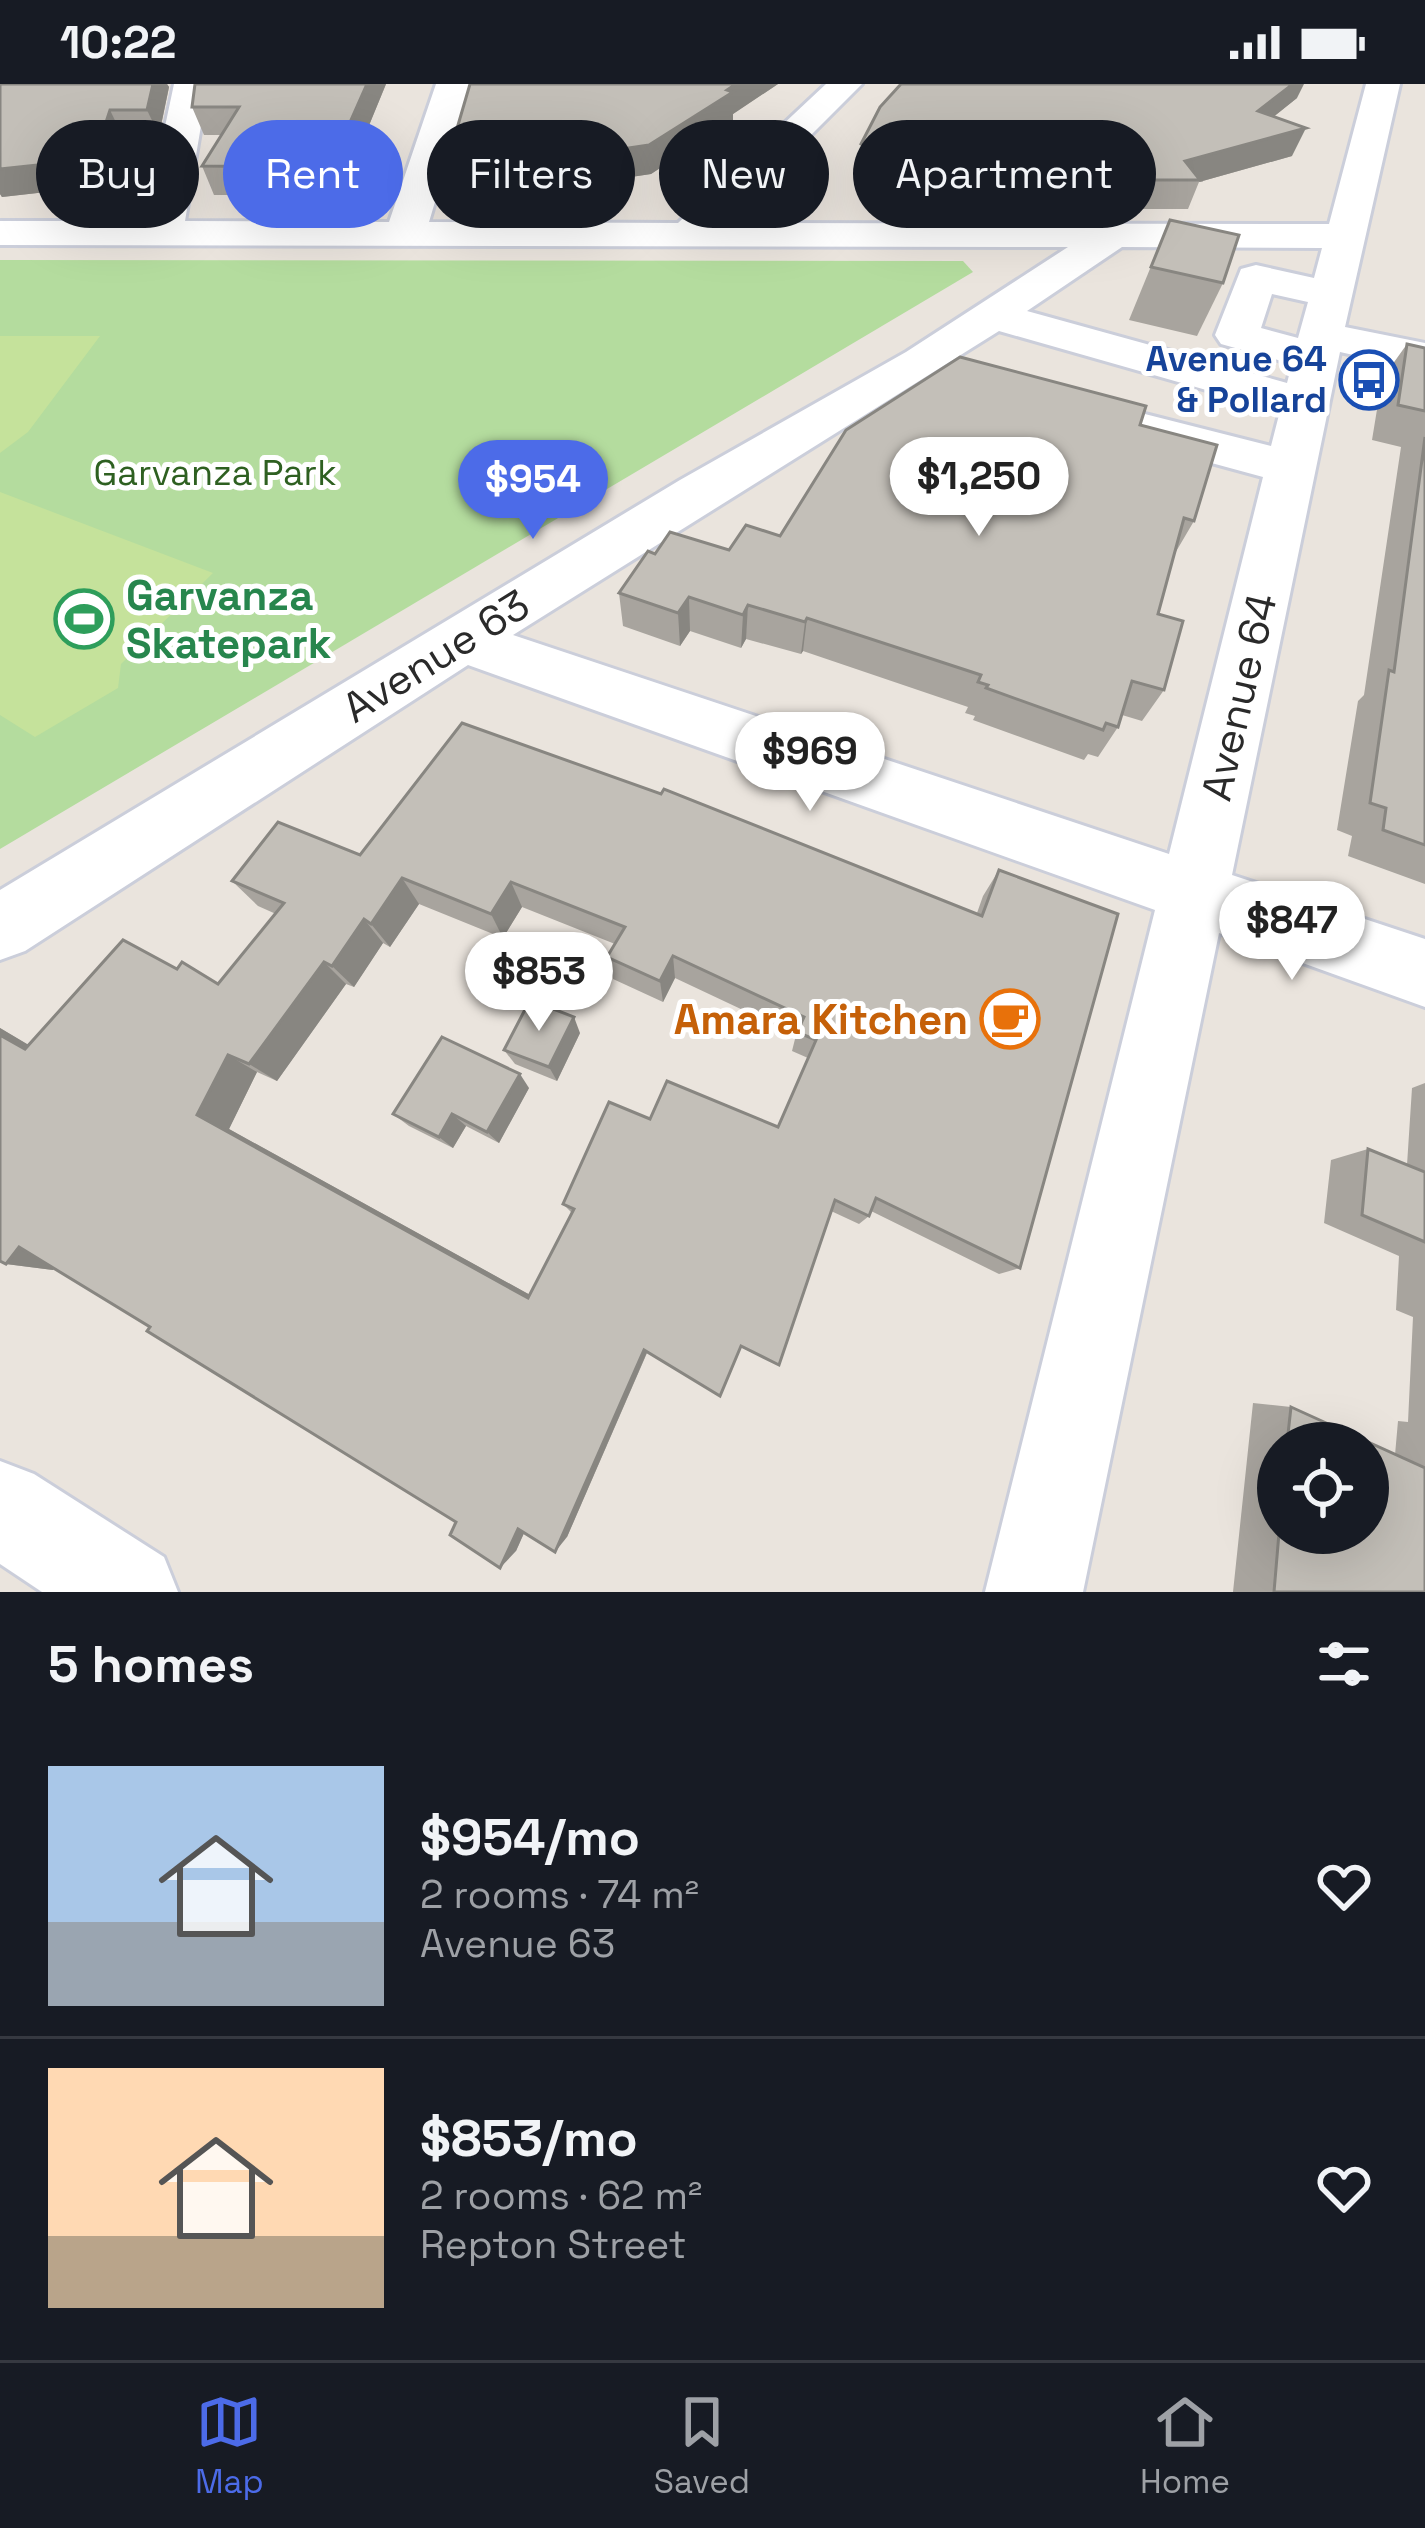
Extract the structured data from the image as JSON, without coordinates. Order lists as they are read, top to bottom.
{
  "streets": {
    "street": ["Avenue 63", "Avenue 64"]
  },
  "parks": ["Garvanza Park"],
  "places": {
    "bus stop": ["Avenue 64 & Pollard"],
    "sports": ["Garvanza Skatepark"],
    "cafe": ["Amara Kitchen"]
  },
  "page": {
    "status": "10:22",
    "chip": [
      "Buy",
      "Rent",
      "Filters",
      "New",
      "Apartment"
    ],
    "price": [
      "$1,250",
      "$954",
      "$969",
      "$847",
      "$853"
    ],
    "heading": "5 homes",
    "list": [
      {
        "name": "$954/mo",
        "note": "2 rooms · 74 m² · Avenue 63"
      },
      {
        "name": "$853/mo",
        "note": "2 rooms · 62 m² · Repton Street"
      }
    ],
    "tabs": ["Map", "Saved", "Home"]
  }
}
